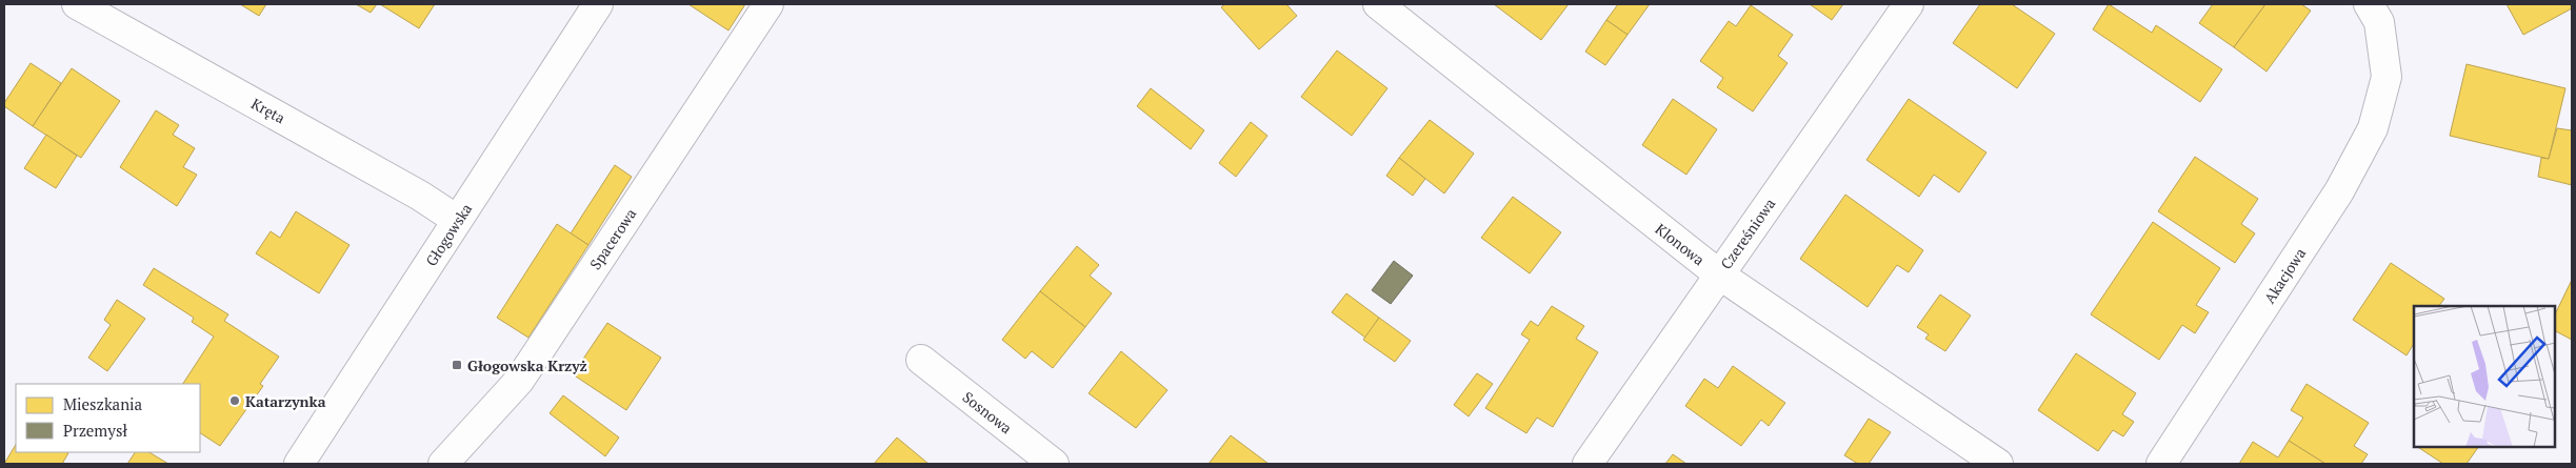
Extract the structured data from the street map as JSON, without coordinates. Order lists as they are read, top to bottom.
{
  "streets": {
    "street": [
      "Kręta",
      "Czereśniowa",
      "Głogowska",
      "Spacerowa",
      "Klonowa",
      "Akacjowa",
      "Sosnowa"
    ]
  },
  "crossings": [
    ["Kręta", "Głogowska"],
    ["Czereśniowa", "Klonowa"]
  ],
  "places": {
    "transit": ["Głogowska Krzyż"],
    "other": ["Katarzynka"]
  },
  "legend": ["Mieszkania", "Przemysł"]
}
